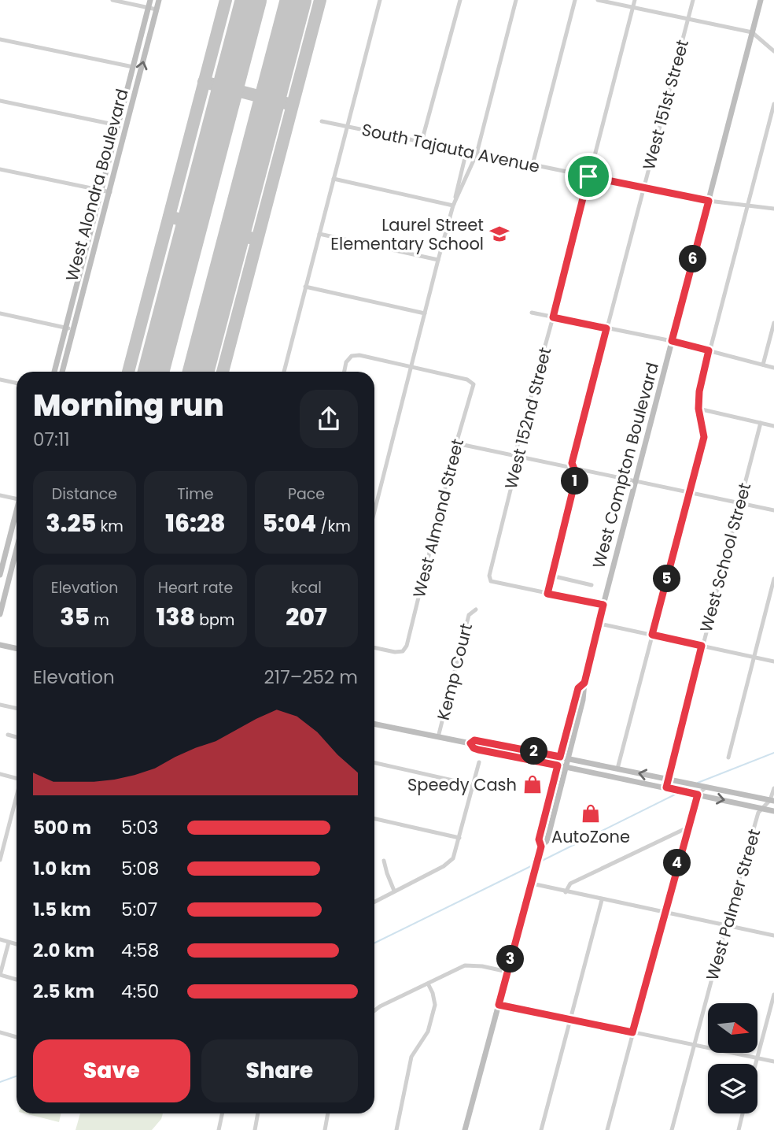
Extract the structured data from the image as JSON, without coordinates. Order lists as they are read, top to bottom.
{
  "streets": {
    "main road": ["West Alondra Boulevard", "West Compton Boulevard"],
    "street": [
      "West 151st Street",
      "South Tajauta Avenue",
      "West 152nd Street",
      "West Almond Street",
      "West School Street",
      "Kemp Court",
      "West Palmer Street"
    ]
  },
  "crossings": [
    ["West 151st Street", "South Tajauta Avenue"],
    ["West 151st Street", "West 152nd Street"],
    ["South Tajauta Avenue", "West 152nd Street"],
    ["South Tajauta Avenue", "West Compton Boulevard"]
  ],
  "places": {
    "school or university": ["Laurel Street Elementary School"],
    "shop": ["Speedy Cash", "AutoZone"]
  },
  "north": "right",
  "page": {
    "pins": [
      "6",
      "1",
      "5",
      "2",
      "4",
      "3"
    ],
    "heading": ["Morning run", "07:11"],
    "stats": [
      ["Distance", "3.25 km"],
      ["Time", "16:28"],
      ["Pace", "5:04 /km"],
      ["Elevation", "35 m"],
      ["Heart rate", "138 bpm"],
      ["kcal", "207"]
    ],
    "chart": ["Elevation", "217–252 m"],
    "list": [
      {
        "name": "500 m",
        "note": "5:03"
      },
      {
        "name": "1.0 km",
        "note": "5:08"
      },
      {
        "name": "1.5 km",
        "note": "5:07"
      },
      {
        "name": "2.0 km",
        "note": "4:58"
      },
      {
        "name": "2.5 km",
        "note": "4:50"
      }
    ],
    "buttons": ["Save", "Share"]
  }
}
